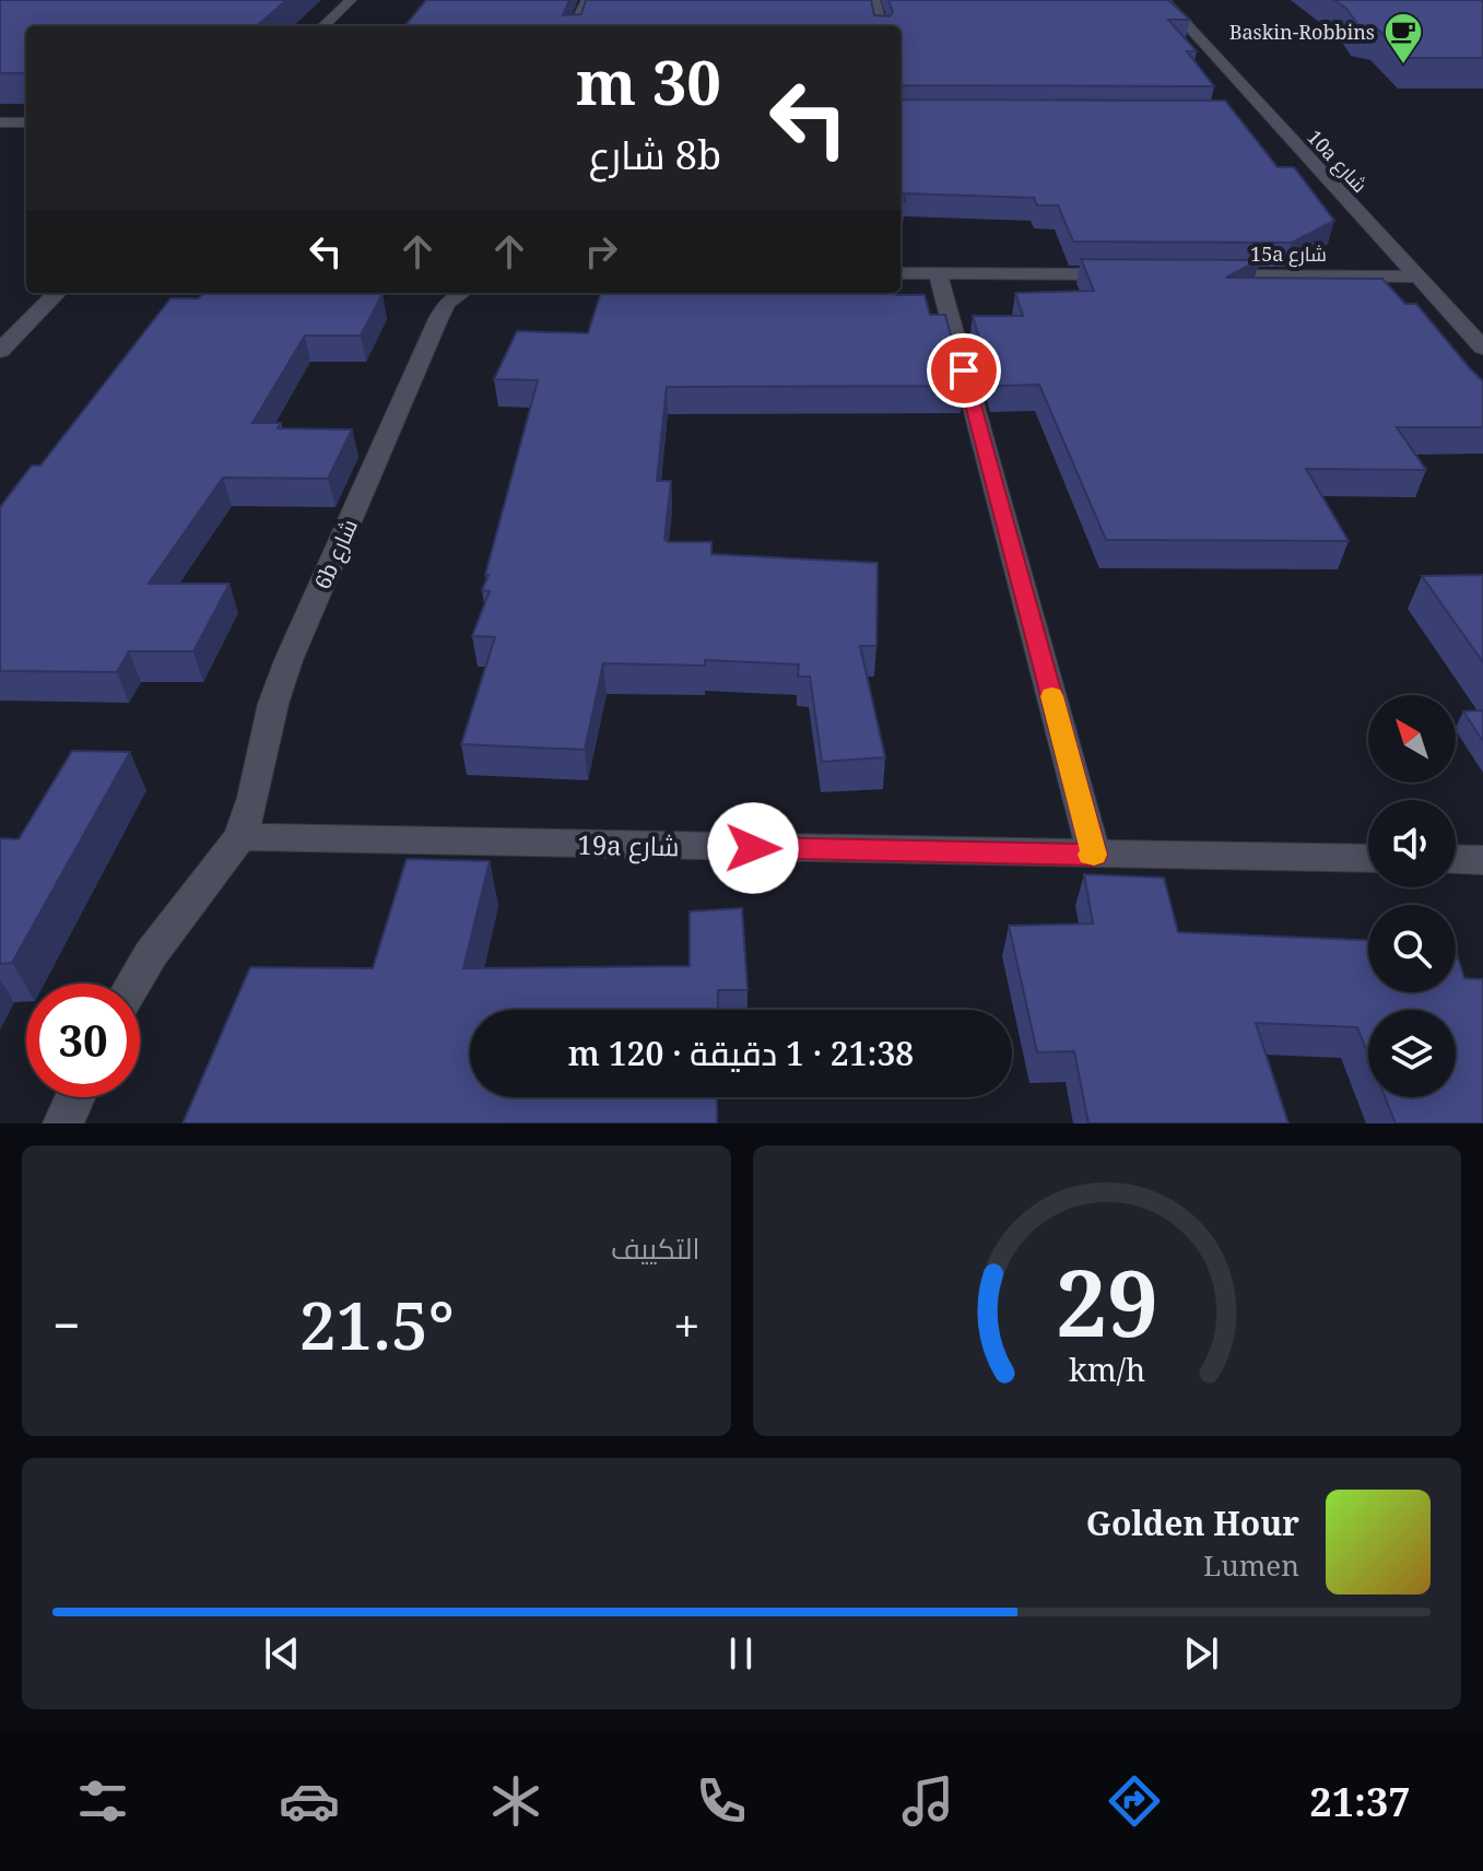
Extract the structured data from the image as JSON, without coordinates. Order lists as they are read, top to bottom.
{
  "streets": {
    "street": [
      "10a شارع",
      "15a شارع",
      "6b شارع",
      "19a شارع"
    ]
  },
  "crossings": [
    ["10a شارع", "15a شارع"],
    ["6b شارع", "19a شارع"]
  ],
  "places": {
    "cafe": ["Baskin-Robbins"]
  },
  "north": "top left",
  "page": {
    "turn": ["30 m", "8b شارع"],
    "limit": "30",
    "trip": "21:38 · 1 دقيقة · 120 m",
    "tile": "التكييف",
    "heat": ["−", "21.5°", "+"],
    "song": ["Golden Hour", "Lumen"],
    "tabs": "21:37",
    "gauge": ["29", "km/h"]
  }
}
